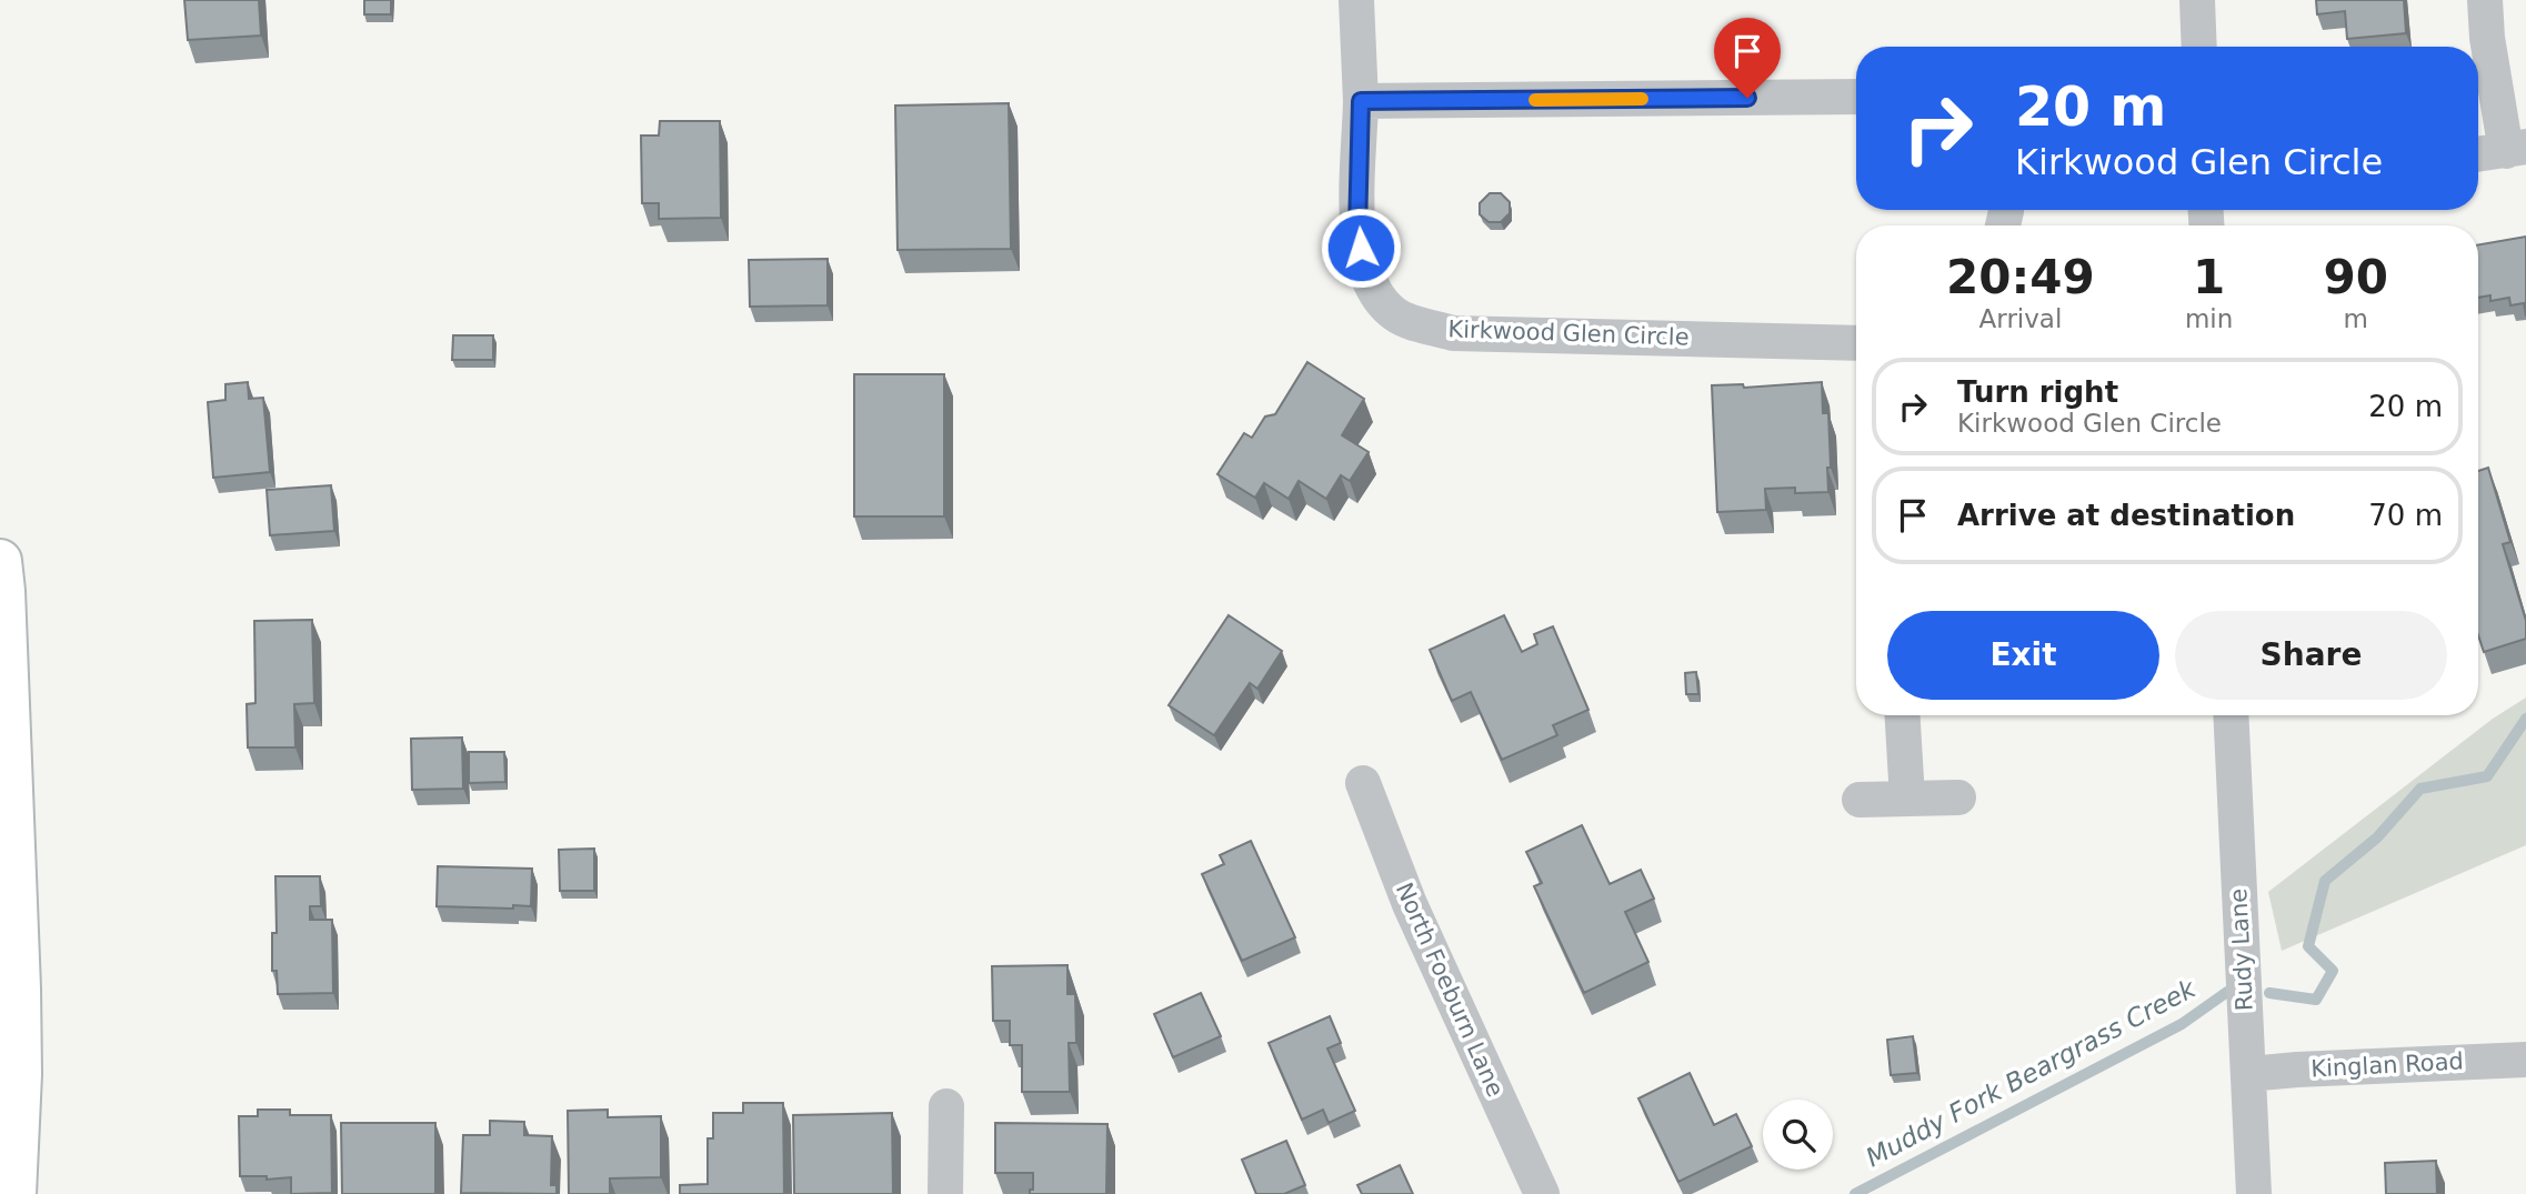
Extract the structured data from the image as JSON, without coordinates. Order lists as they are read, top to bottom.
{
  "streets": {
    "street": [
      "Kirkwood Glen Circle",
      "Rudy Lane",
      "North Foeburn Lane",
      "Kinglan Road"
    ]
  },
  "crossings": [
    ["Rudy Lane", "Kinglan Road"]
  ],
  "water": ["Muddy Fork Beargrass Creek"],
  "page": {
    "turn": ["20 m", "Kirkwood Glen Circle"],
    "eta": [
      "20:49",
      "Arrival",
      "1",
      "min",
      "90",
      "m"
    ],
    "list": [
      {
        "name": "Turn right",
        "note": "Kirkwood Glen Circle",
        "value": "20 m"
      },
      {
        "name": "Arrive at destination",
        "value": "70 m"
      }
    ],
    "buttons": ["Exit", "Share"]
  }
}
